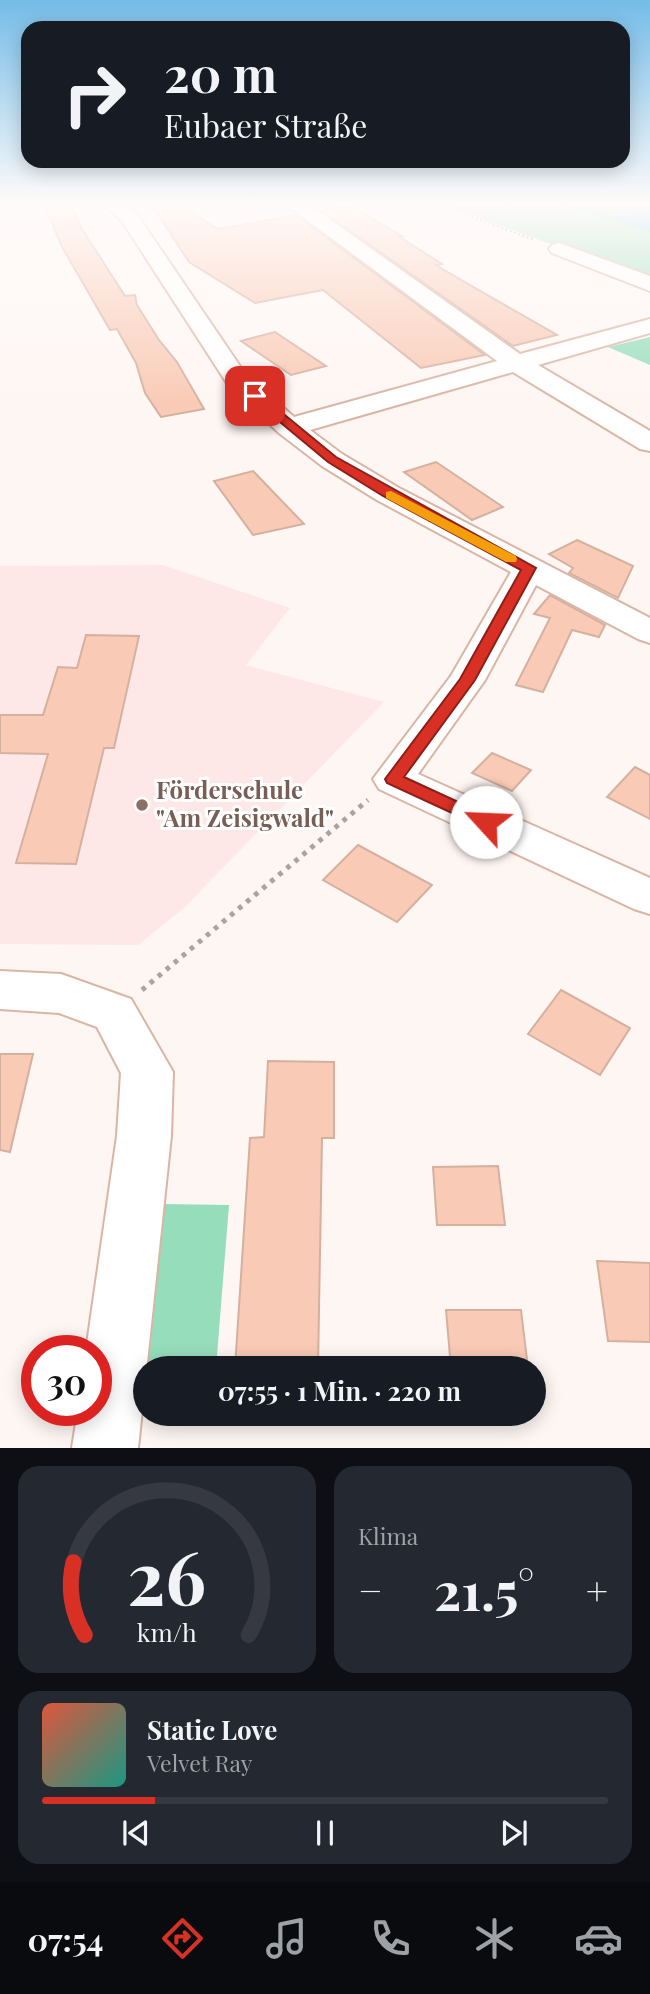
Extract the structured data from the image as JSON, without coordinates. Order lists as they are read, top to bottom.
{
  "places": ["Förderschule \"Am Zeisigwald\""],
  "page": {
    "turn": ["20 m", "Eubaer Straße"],
    "limit": "30",
    "trip": "07:55 · 1 Min. · 220 m",
    "tile": "Klima",
    "heat": ["−", "21.5°", "+"],
    "song": ["Static Love", "Velvet Ray"],
    "tabs": "07:54",
    "gauge": ["26", "km/h"]
  }
}
